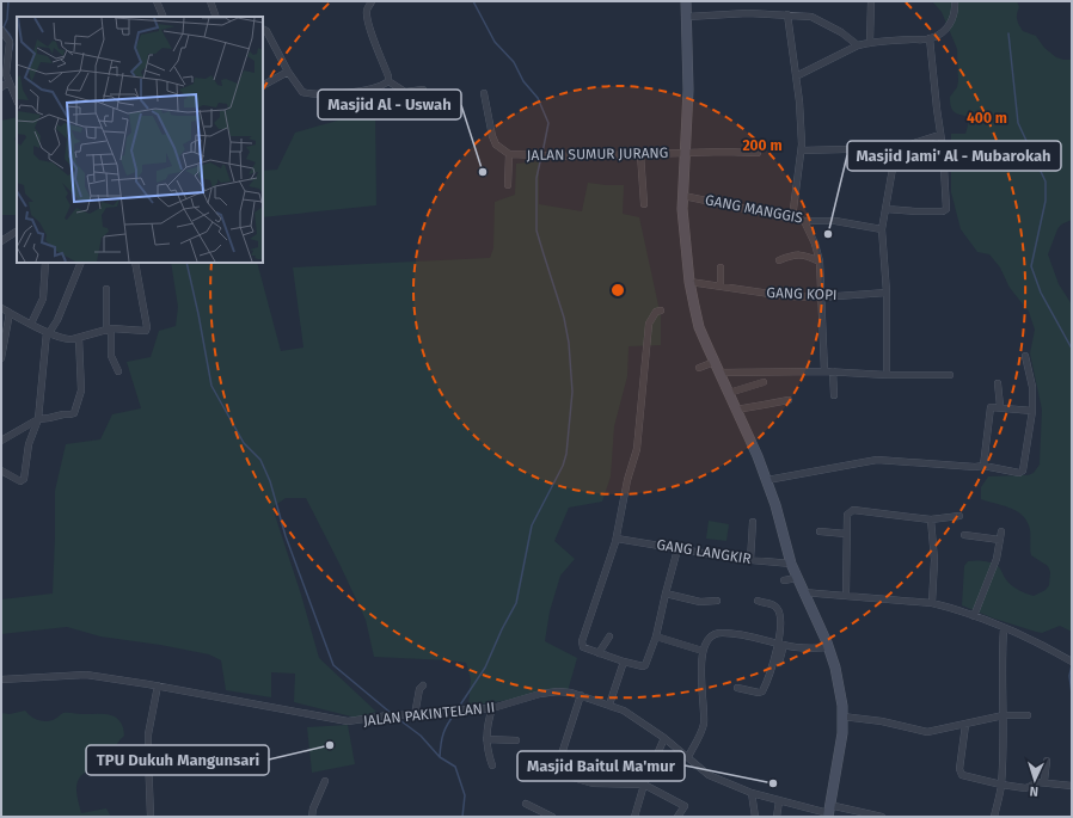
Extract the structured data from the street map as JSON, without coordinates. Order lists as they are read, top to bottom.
{
  "streets": {
    "street": [
      "JALAN SUMUR JURANG",
      "GANG MANGGIS",
      "GANG KOPI",
      "GANG LANGKIR",
      "JALAN PAKINTELAN II"
    ]
  },
  "places": [
    "Masjid Al - Uswah",
    "Masjid Jami' Al - Mubarokah",
    "TPU Dukuh Mangunsari",
    "Masjid Baitul Ma'mur"
  ],
  "north": "bottom",
  "rings": ["400 m", "200 m"]
}
